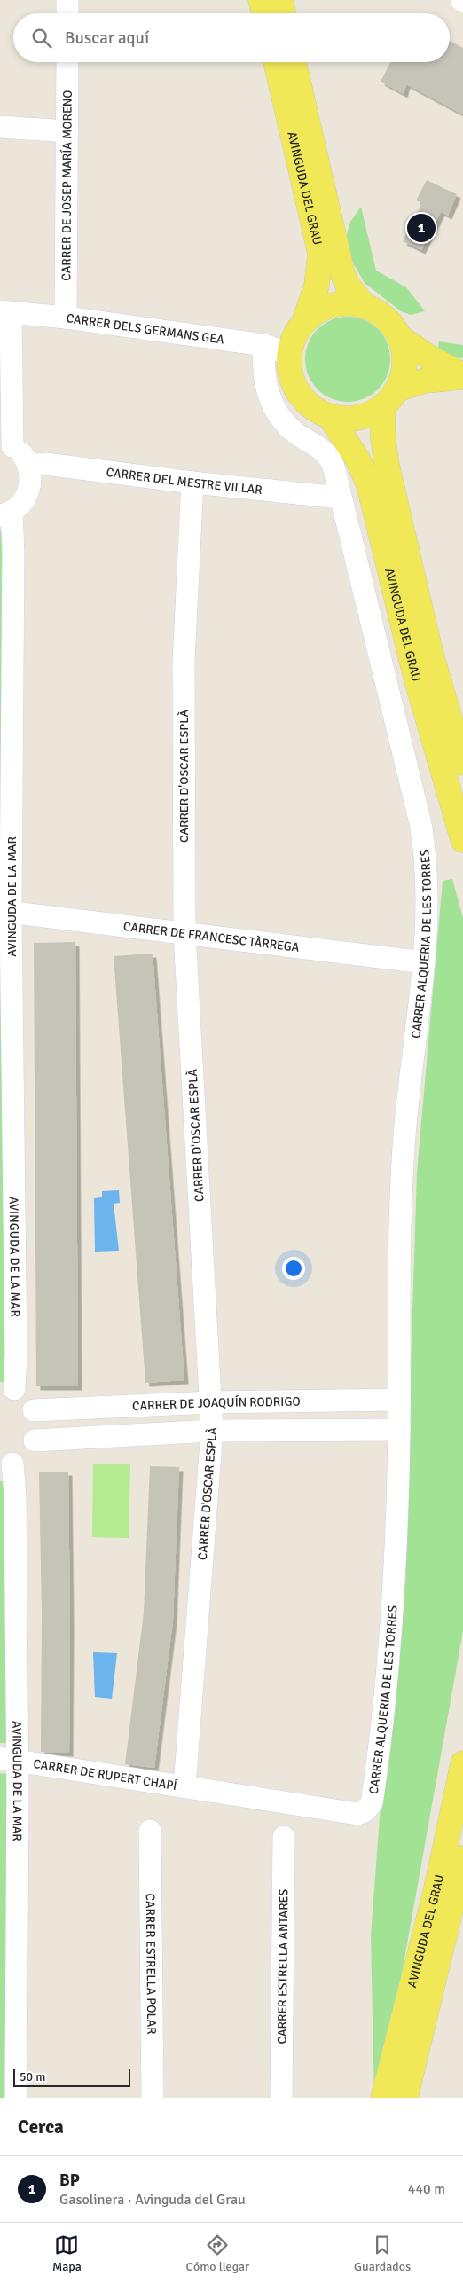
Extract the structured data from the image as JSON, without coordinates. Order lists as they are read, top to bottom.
{
  "streets": {
    "main road": ["AVINGUDA DEL GRAU"],
    "street": [
      "CARRER DE JOSEP MARÍA MORENO",
      "CARRER DELS GERMANS GEA",
      "CARRER DEL MESTRE VILLAR",
      "CARRER D'OSCAR ESPLÀ",
      "AVINGUDA DE LA MAR",
      "CARRER DE FRANCESC TÀRREGA",
      "CARRER ALQUERIA DE LES TORRES",
      "CARRER DE JOAQUÍN RODRIGO",
      "CARRER DE RUPERT CHAPÍ",
      "CARRER ESTRELLA POLAR",
      "CARRER ESTRELLA ANTARES"
    ]
  },
  "crossings": [
    ["CARRER DE JOSEP MARÍA MORENO", "CARRER DELS GERMANS GEA"],
    ["AVINGUDA DEL GRAU", "CARRER DELS GERMANS GEA"],
    ["CARRER DEL MESTRE VILLAR", "CARRER D'OSCAR ESPLÀ"],
    ["CARRER DEL MESTRE VILLAR", "CARRER ALQUERIA DE LES TORRES"],
    ["CARRER D'OSCAR ESPLÀ", "CARRER DE FRANCESC TÀRREGA"],
    ["CARRER D'OSCAR ESPLÀ", "CARRER ALQUERIA DE LES TORRES"],
    ["CARRER D'OSCAR ESPLÀ", "CARRER DE JOAQUÍN RODRIGO"],
    ["CARRER D'OSCAR ESPLÀ", "CARRER DE RUPERT CHAPÍ"],
    ["AVINGUDA DE LA MAR", "CARRER DE FRANCESC TÀRREGA"],
    ["AVINGUDA DE LA MAR", "CARRER DE RUPERT CHAPÍ"],
    ["CARRER DE FRANCESC TÀRREGA", "CARRER ALQUERIA DE LES TORRES"],
    ["CARRER ALQUERIA DE LES TORRES", "CARRER DE JOAQUÍN RODRIGO"],
    ["CARRER ALQUERIA DE LES TORRES", "CARRER DE RUPERT CHAPÍ"]
  ],
  "scale_bar": "50 m",
  "page": {
    "search": "Buscar aquí",
    "pins": "1",
    "scale": "50 m",
    "heading": "Cerca",
    "list": [
      {
        "mark": "1",
        "name": "BP",
        "note": "Gasolinera · Avinguda del Grau",
        "value": "440 m"
      }
    ],
    "nav": ["Mapa", "Cómo llegar", "Guardados"]
  }
}
